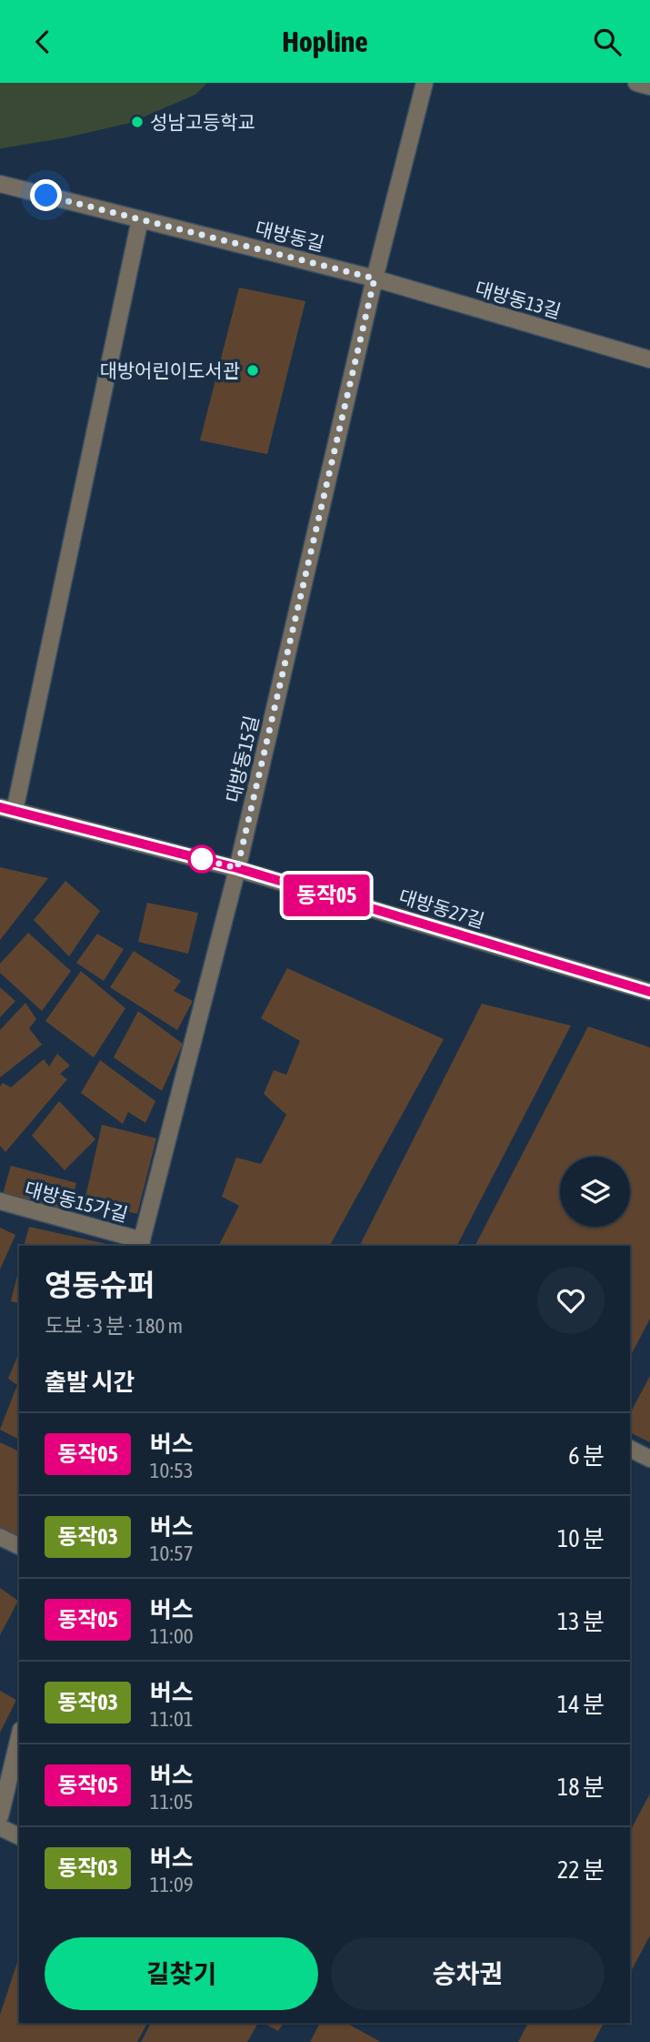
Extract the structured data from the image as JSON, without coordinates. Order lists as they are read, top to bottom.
{
  "streets": {
    "street": [
      "대방동길",
      "대방동13길",
      "대방동15길",
      "대방동27길",
      "대방동15가길"
    ]
  },
  "crossings": [
    ["대방동길", "대방동13길"],
    ["대방동길", "대방동15길"],
    ["대방동13길", "대방동15길"],
    ["대방동15길", "대방동27길"],
    ["대방동15길", "대방동15가길"]
  ],
  "places": ["성남고등학교", "대방어린이도서관"],
  "lines": ["bus line 동작05"],
  "page": {
    "header": "Hopline",
    "on_map": "동작05",
    "heading": [
      ["영동슈퍼", "도보 · 3 분 · 180 m"],
      "출발 시간"
    ],
    "list": [
      {
        "mark": "동작05",
        "name": "버스",
        "note": "10:53",
        "value": "6 분"
      },
      {
        "mark": "동작03",
        "name": "버스",
        "note": "10:57",
        "value": "10 분"
      },
      {
        "mark": "동작05",
        "name": "버스",
        "note": "11:00",
        "value": "13 분"
      },
      {
        "mark": "동작03",
        "name": "버스",
        "note": "11:01",
        "value": "14 분"
      },
      {
        "mark": "동작05",
        "name": "버스",
        "note": "11:05",
        "value": "18 분"
      },
      {
        "mark": "동작03",
        "name": "버스",
        "note": "11:09",
        "value": "22 분"
      }
    ],
    "buttons": ["길찾기", "승차권"]
  }
}
